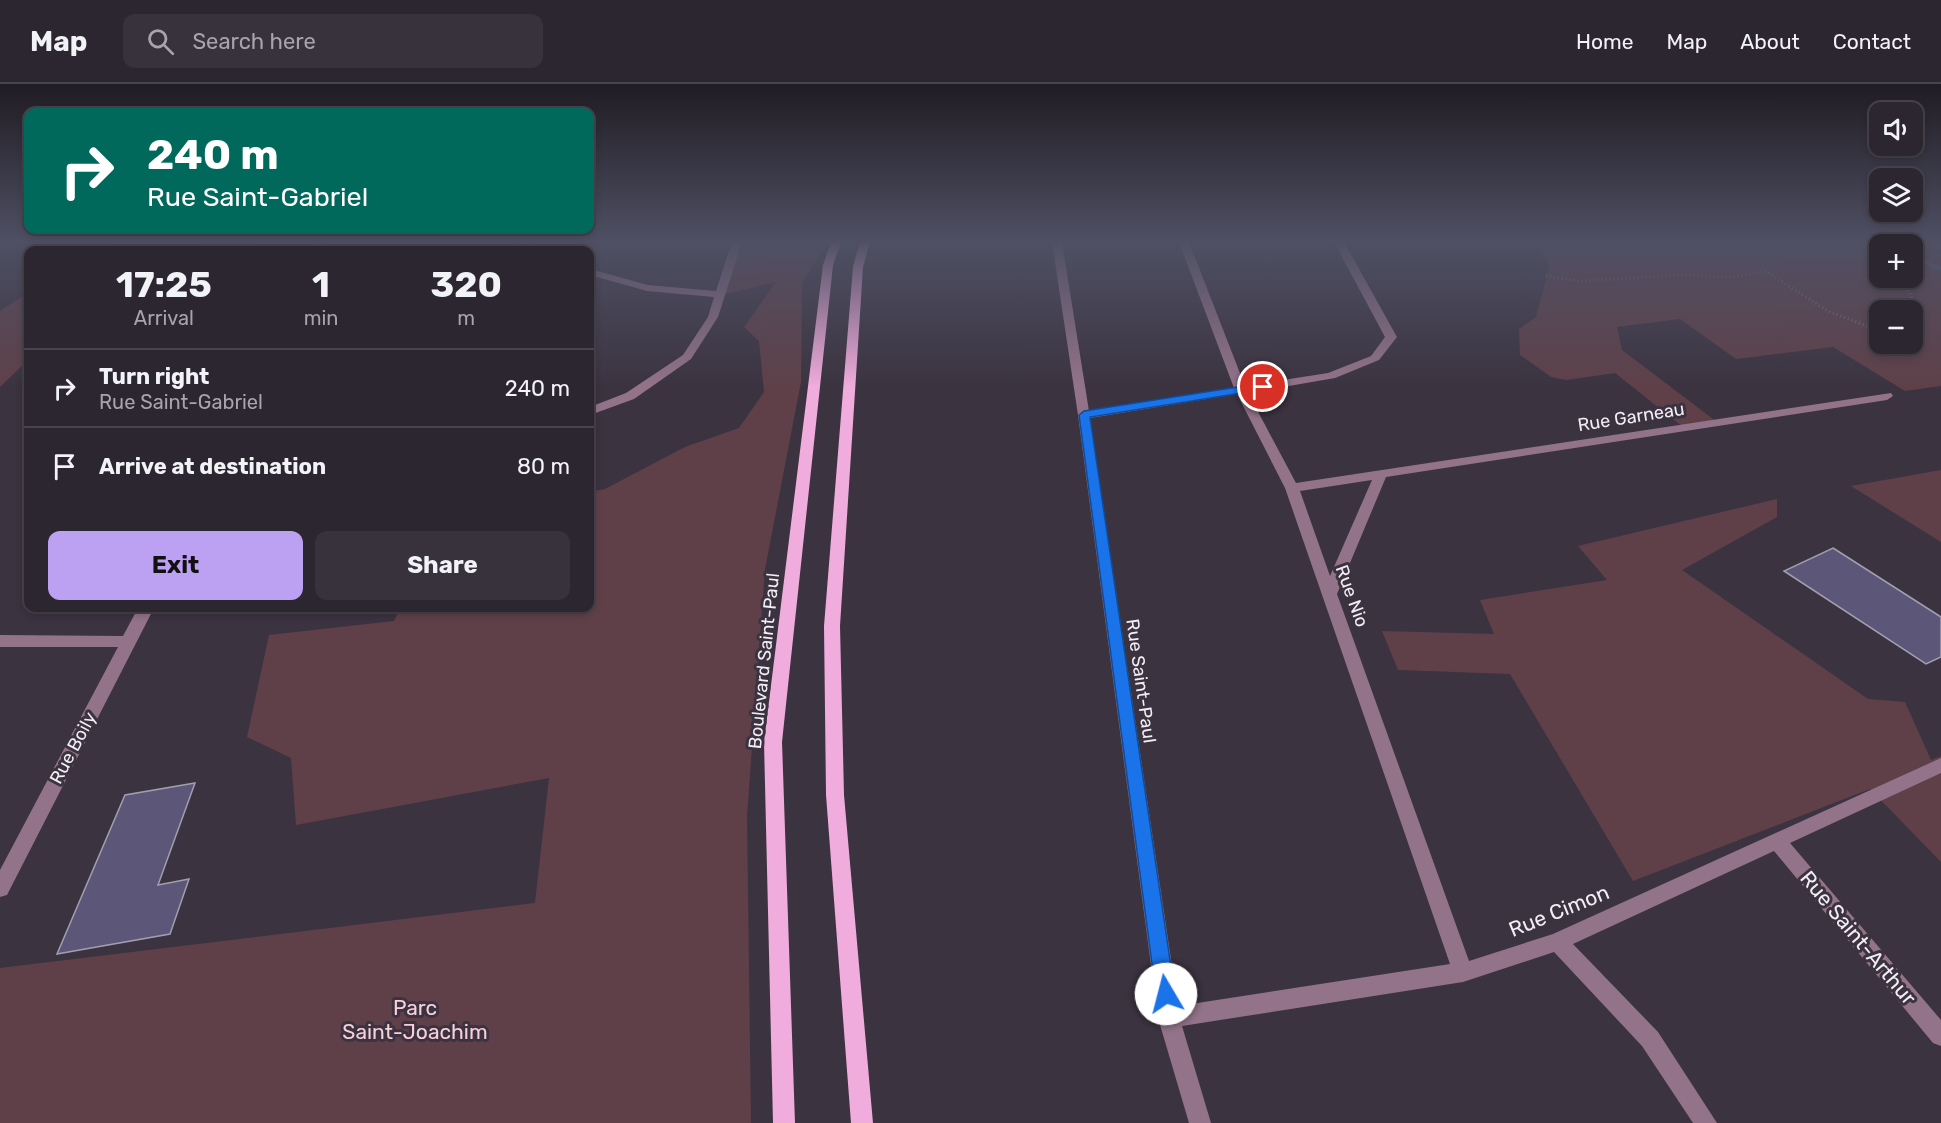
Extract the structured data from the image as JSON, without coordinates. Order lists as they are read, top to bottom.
{
  "streets": {
    "main road": ["Boulevard Saint-Paul"],
    "street": [
      "Rue Garneau",
      "Rue Nio",
      "Rue Saint-Paul",
      "Rue Boily",
      "Rue Cimon",
      "Rue Saint-Arthur"
    ]
  },
  "crossings": [
    ["Rue Garneau", "Rue Nio"],
    ["Rue Nio", "Rue Cimon"],
    ["Rue Saint-Paul", "Rue Cimon"],
    ["Rue Cimon", "Rue Saint-Arthur"]
  ],
  "parks": ["Parc Saint-Joachim"],
  "page": {
    "header": "Map",
    "search": "Search here",
    "nav": [
      "Home",
      "Map",
      "About",
      "Contact"
    ],
    "map_buttons": ["+", "−"],
    "turn": ["240 m", "Rue Saint-Gabriel"],
    "eta": [
      "17:25",
      "Arrival",
      "1",
      "min",
      "320",
      "m"
    ],
    "list": [
      {
        "name": "Turn right",
        "note": "Rue Saint-Gabriel",
        "value": "240 m"
      },
      {
        "name": "Arrive at destination",
        "value": "80 m"
      }
    ],
    "buttons": ["Exit", "Share"]
  }
}
